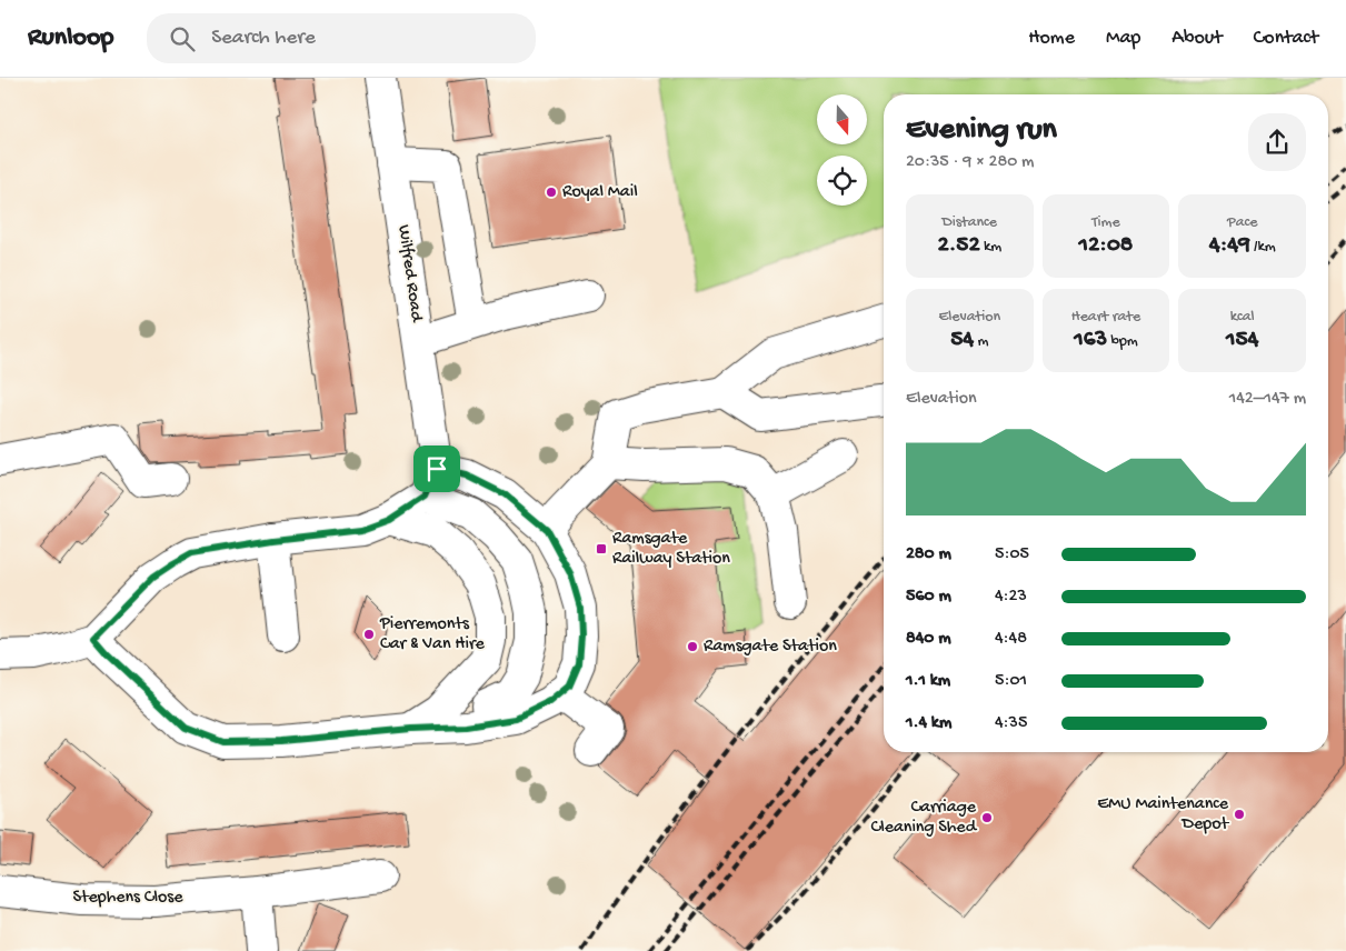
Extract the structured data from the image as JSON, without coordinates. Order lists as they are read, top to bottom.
{
  "streets": {
    "street": ["Wilfred Road", "Stephens Close"]
  },
  "places": {
    "other": [
      "Royal Mail",
      "Pierremonts Car & Van Hire",
      "Ramsgate Station",
      "EMU Maintenance Depot",
      "Carriage Cleaning Shed"
    ],
    "transit": ["Ramsgate Railway Station"]
  },
  "north": "bottom",
  "page": {
    "header": "Runloop",
    "search": "Search here",
    "nav": [
      "Home",
      "Map",
      "About",
      "Contact"
    ],
    "heading": ["Evening run", "20:35 · 9 × 280 m"],
    "stats": [
      ["Distance", "2.52 km"],
      ["Time", "12:08"],
      ["Pace", "4:49 /km"],
      ["Elevation", "54 m"],
      ["Heart rate", "163 bpm"],
      ["kcal", "154"]
    ],
    "chart": ["Elevation", "142–147 m"],
    "list": [
      {
        "name": "280 m",
        "note": "5:05"
      },
      {
        "name": "560 m",
        "note": "4:23"
      },
      {
        "name": "840 m",
        "note": "4:48"
      },
      {
        "name": "1.1 km",
        "note": "5:01"
      },
      {
        "name": "1.4 km",
        "note": "4:35"
      }
    ]
  }
}
